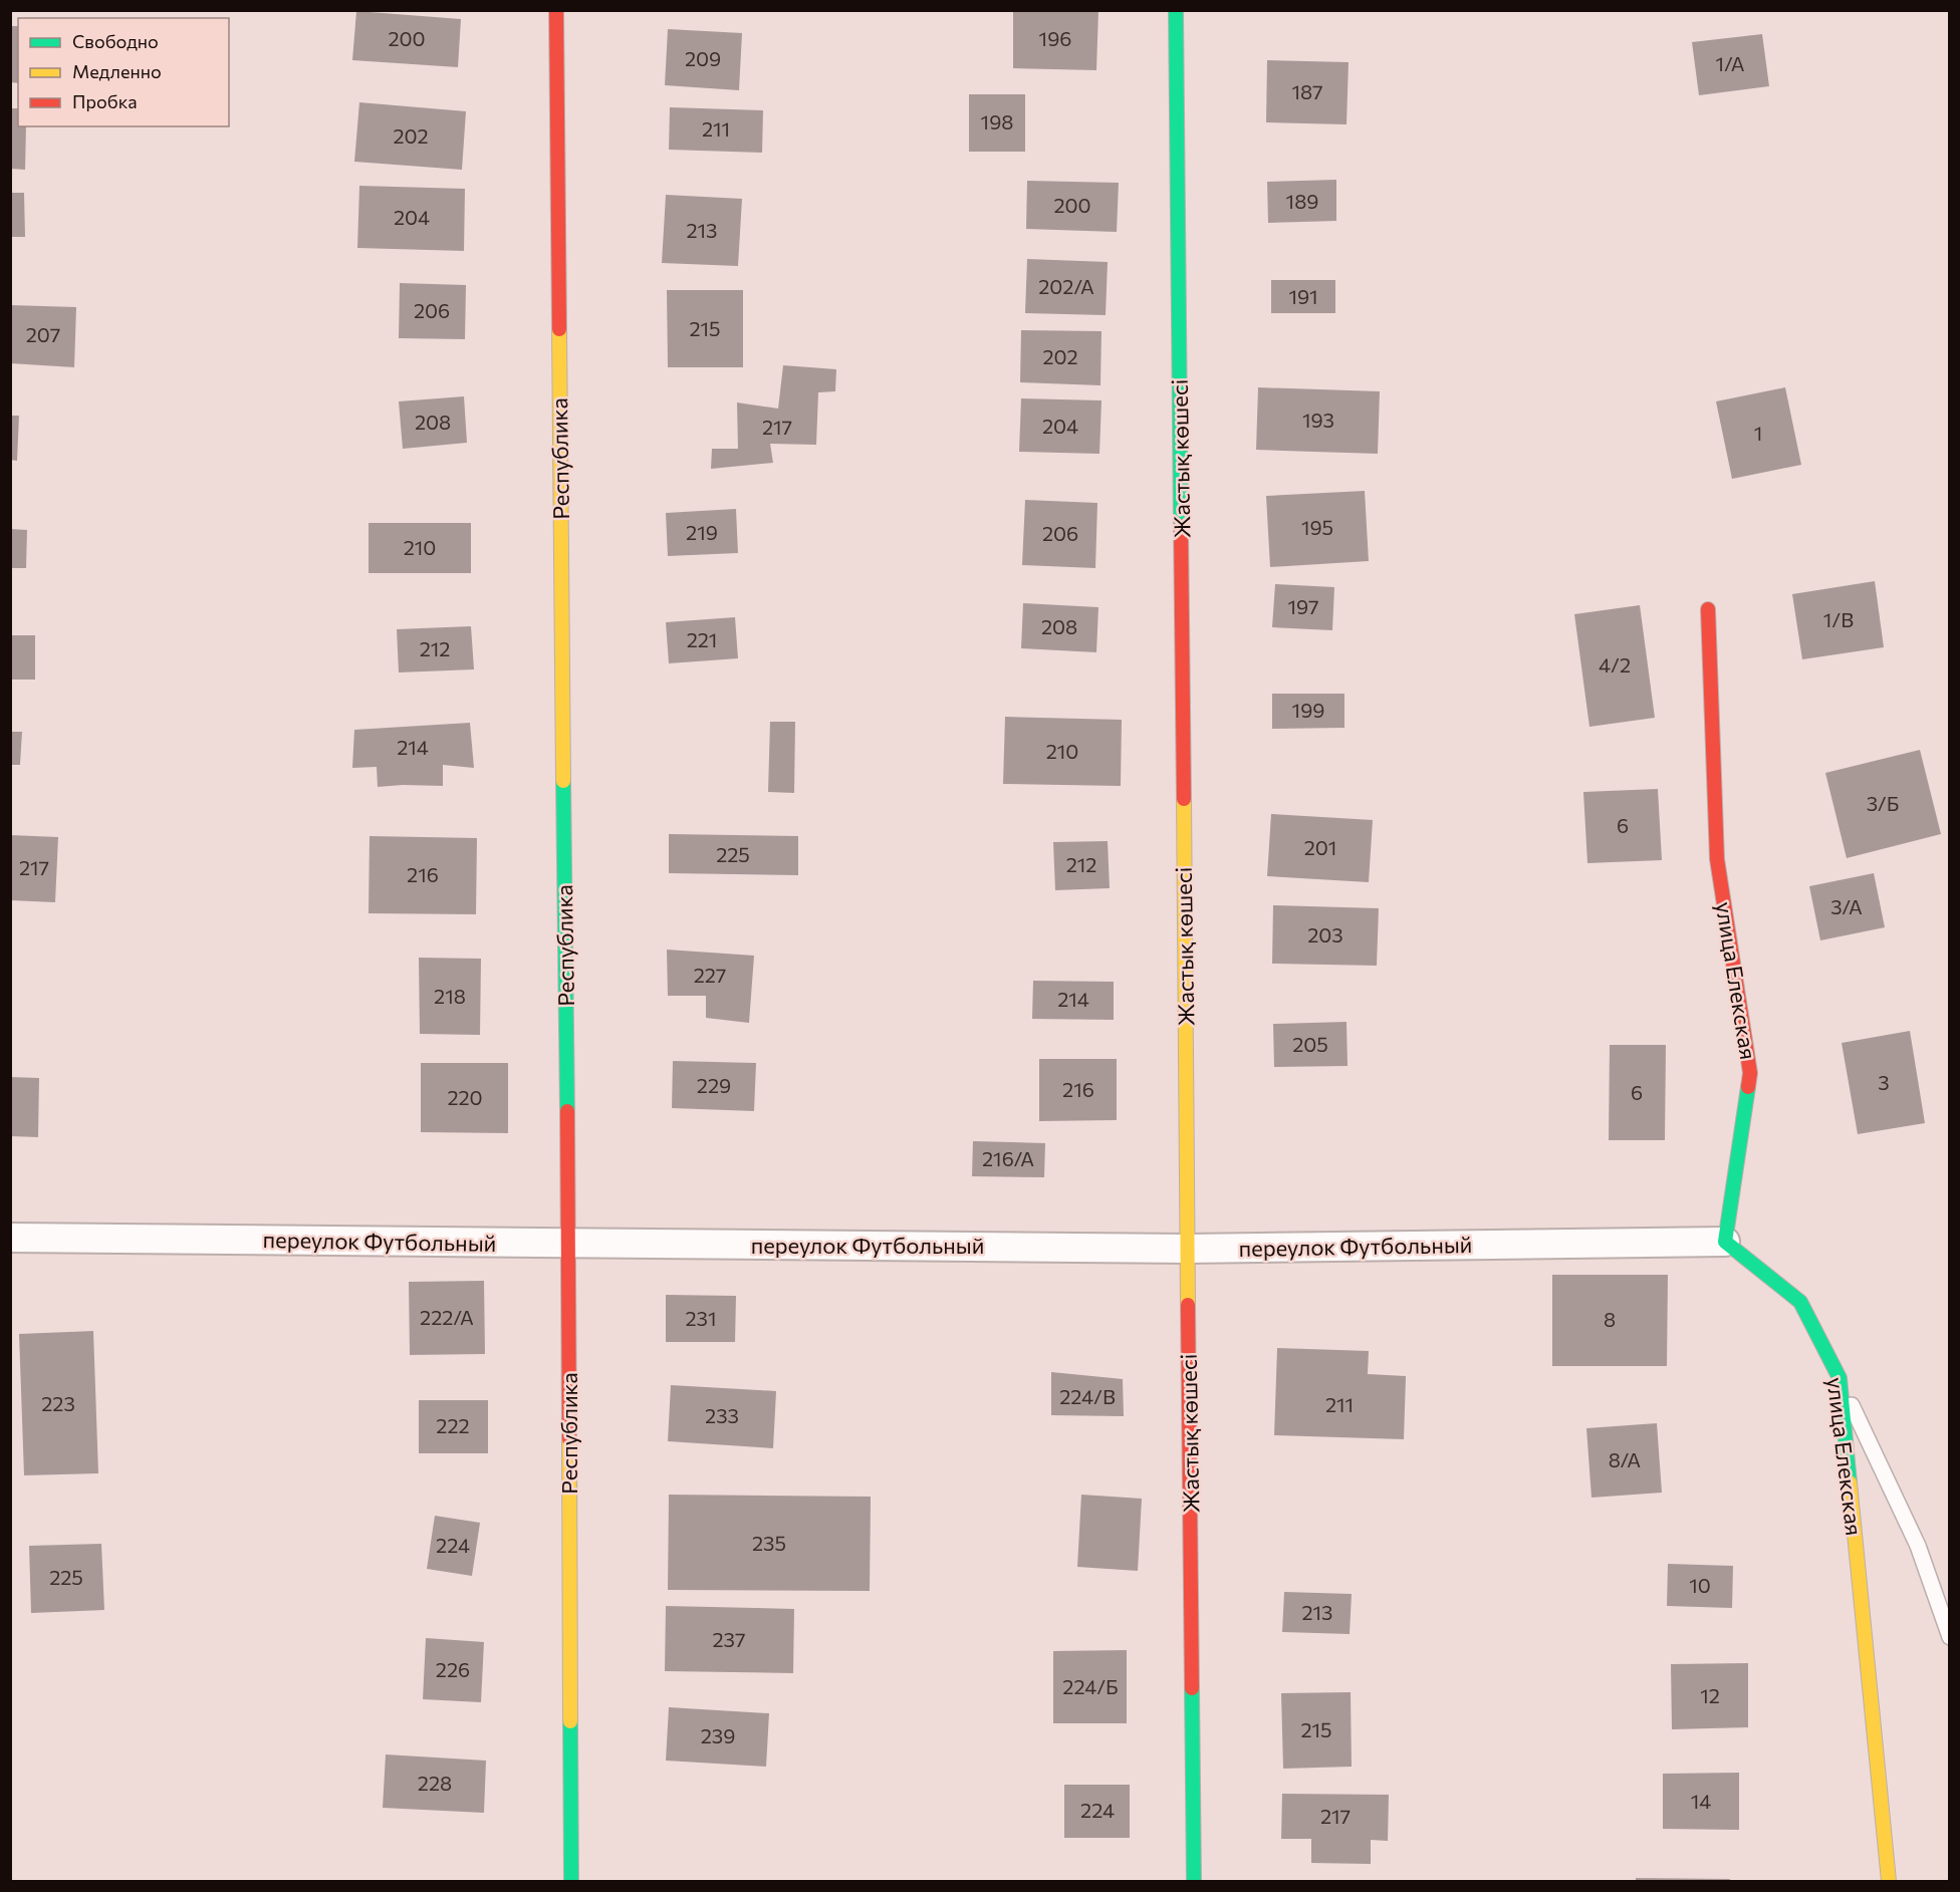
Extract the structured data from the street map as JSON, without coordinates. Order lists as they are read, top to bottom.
{
  "streets": {
    "street": [
      "Республика",
      "Жастық көшесі",
      "улица Елекская",
      "переулок Футбольный"
    ]
  },
  "crossings": [
    ["Республика", "переулок Футбольный"],
    ["Жастық көшесі", "переулок Футбольный"],
    ["улица Елекская", "переулок Футбольный"]
  ],
  "house_numbers": [
    "200",
    "196",
    "209",
    "1/А",
    "187",
    "198",
    "211",
    "202",
    "189",
    "200",
    "204",
    "213",
    "202/А",
    "191",
    "206",
    "215",
    "207",
    "202",
    "193",
    "208",
    "204",
    "217",
    "1",
    "195",
    "219",
    "206",
    "210",
    "197",
    "1/В",
    "208",
    "221",
    "212",
    "4/2",
    "199",
    "214",
    "210",
    "3/Б",
    "6",
    "201",
    "225",
    "212",
    "217",
    "216",
    "3/А",
    "203",
    "227",
    "218",
    "214",
    "205",
    "3",
    "229",
    "216",
    "6",
    "220",
    "216/А",
    "222/А",
    "231",
    "8",
    "224/В",
    "223",
    "211",
    "233",
    "222",
    "8/А",
    "235",
    "224",
    "225",
    "10",
    "213",
    "237",
    "226",
    "224/Б",
    "12",
    "215",
    "239",
    "228",
    "14",
    "224",
    "217"
  ],
  "legend": ["Свободно", "Медленно", "Пробка"]
}
